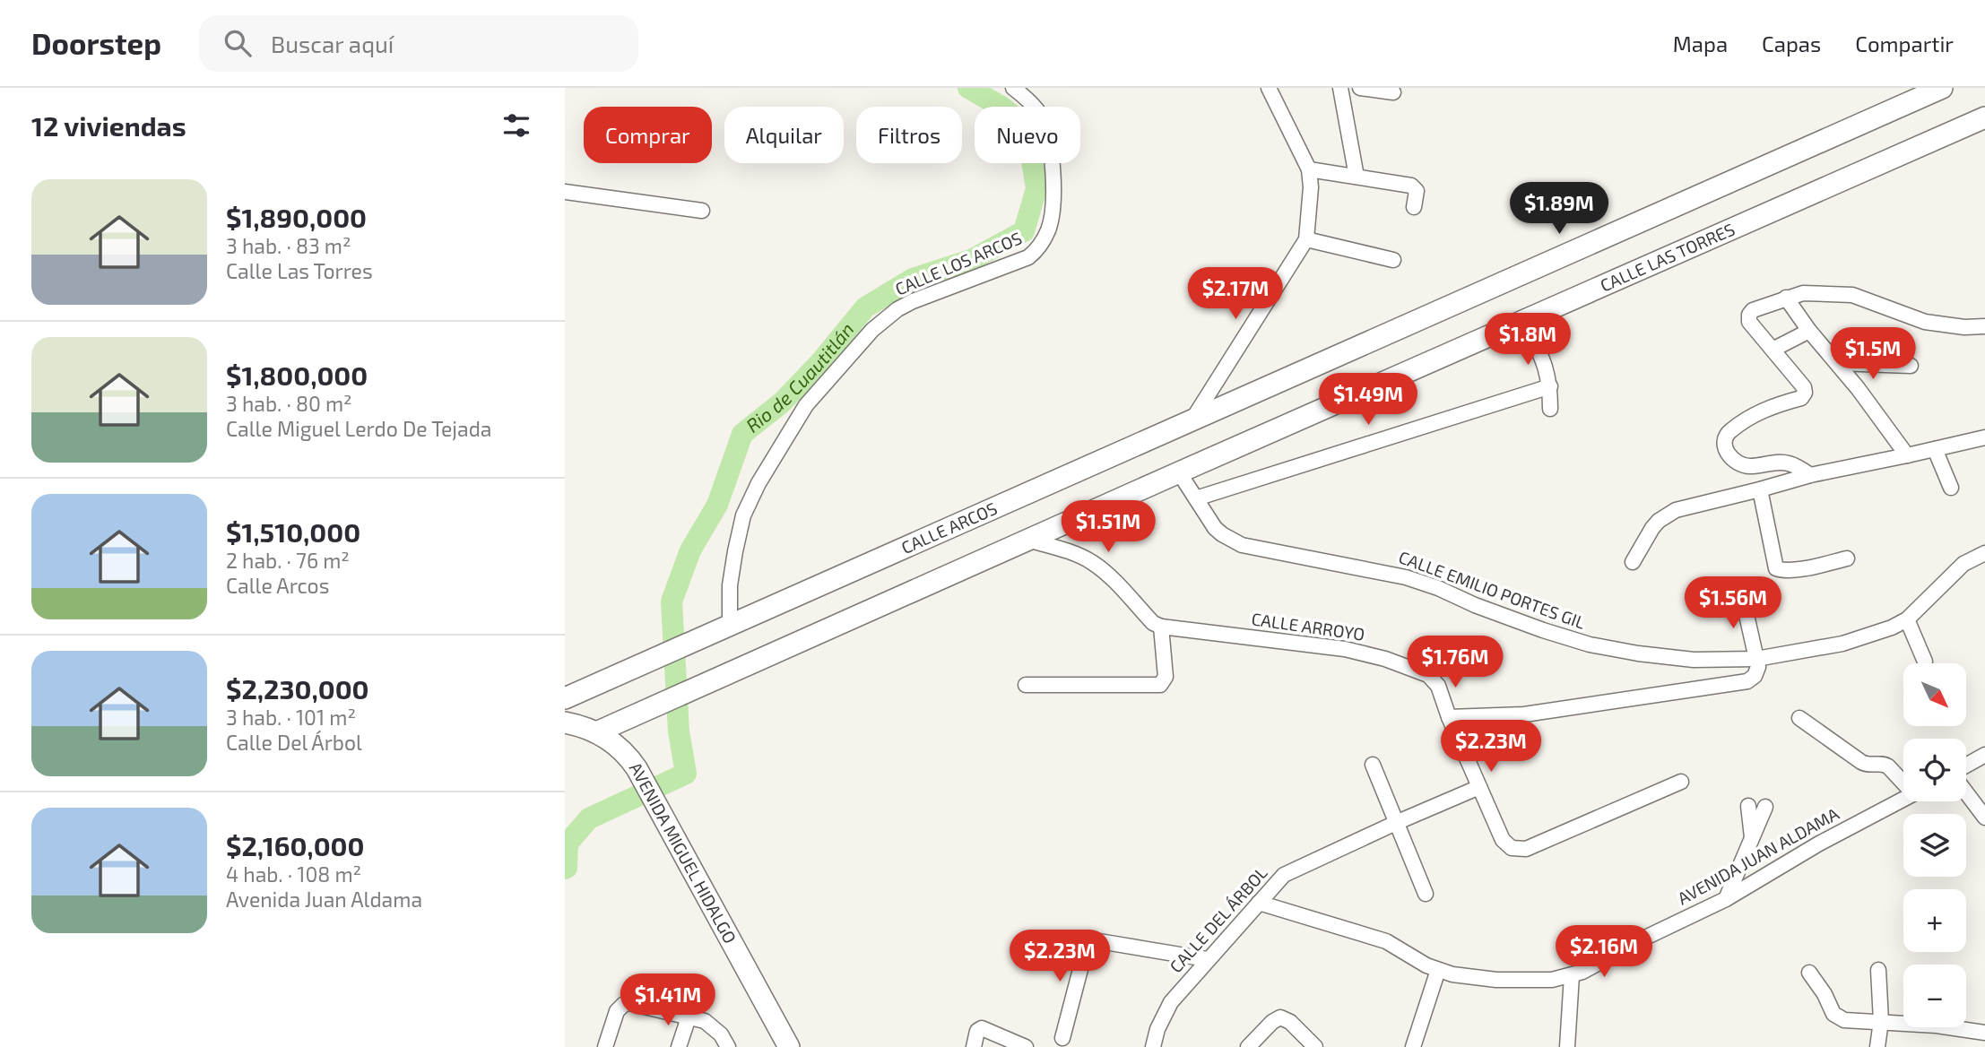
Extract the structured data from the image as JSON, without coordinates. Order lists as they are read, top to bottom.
{
  "streets": {
    "main road": ["CALLE LAS TORRES", "CALLE ARCOS", "AVENIDA MIGUEL HIDALGO"],
    "street": [
      "CALLE LOS ARCOS",
      "CALLE EMILIO PORTES GIL",
      "CALLE ARROYO",
      "AVENIDA JUAN ALDAMA",
      "CALLE DEL ÁRBOL"
    ]
  },
  "crossings": [
    ["CALLE LAS TORRES", "CALLE EMILIO PORTES GIL"],
    ["CALLE LOS ARCOS", "CALLE ARCOS"],
    ["CALLE ARROYO", "CALLE DEL ÁRBOL"],
    ["AVENIDA JUAN ALDAMA", "CALLE DEL ÁRBOL"]
  ],
  "water": ["Rio de Cuautitlán"],
  "north": "bottom right",
  "page": {
    "header": "Doorstep",
    "search": "Buscar aquí",
    "nav": ["Mapa", "Capas", "Compartir"],
    "heading": "12 viviendas",
    "chip": [
      "Comprar",
      "Alquilar",
      "Filtros",
      "Nuevo"
    ],
    "list": [
      {
        "name": "$1,890,000",
        "note": "3 hab. · 83 m² · Calle Las Torres"
      },
      {
        "name": "$1,800,000",
        "note": "3 hab. · 80 m² · Calle Miguel Lerdo De Tejada"
      },
      {
        "name": "$1,510,000",
        "note": "2 hab. · 76 m² · Calle Arcos"
      },
      {
        "name": "$2,230,000",
        "note": "3 hab. · 101 m² · Calle Del Árbol"
      },
      {
        "name": "$2,160,000",
        "note": "4 hab. · 108 m² · Avenida Juan Aldama"
      }
    ],
    "price": [
      "$1.89M",
      "$2.17M",
      "$1.8M",
      "$1.5M",
      "$1.49M",
      "$1.51M",
      "$1.56M",
      "$1.76M",
      "$2.23M",
      "$2.16M",
      "$2.23M",
      "$1.41M"
    ],
    "map_buttons": ["+", "−"]
  }
}
